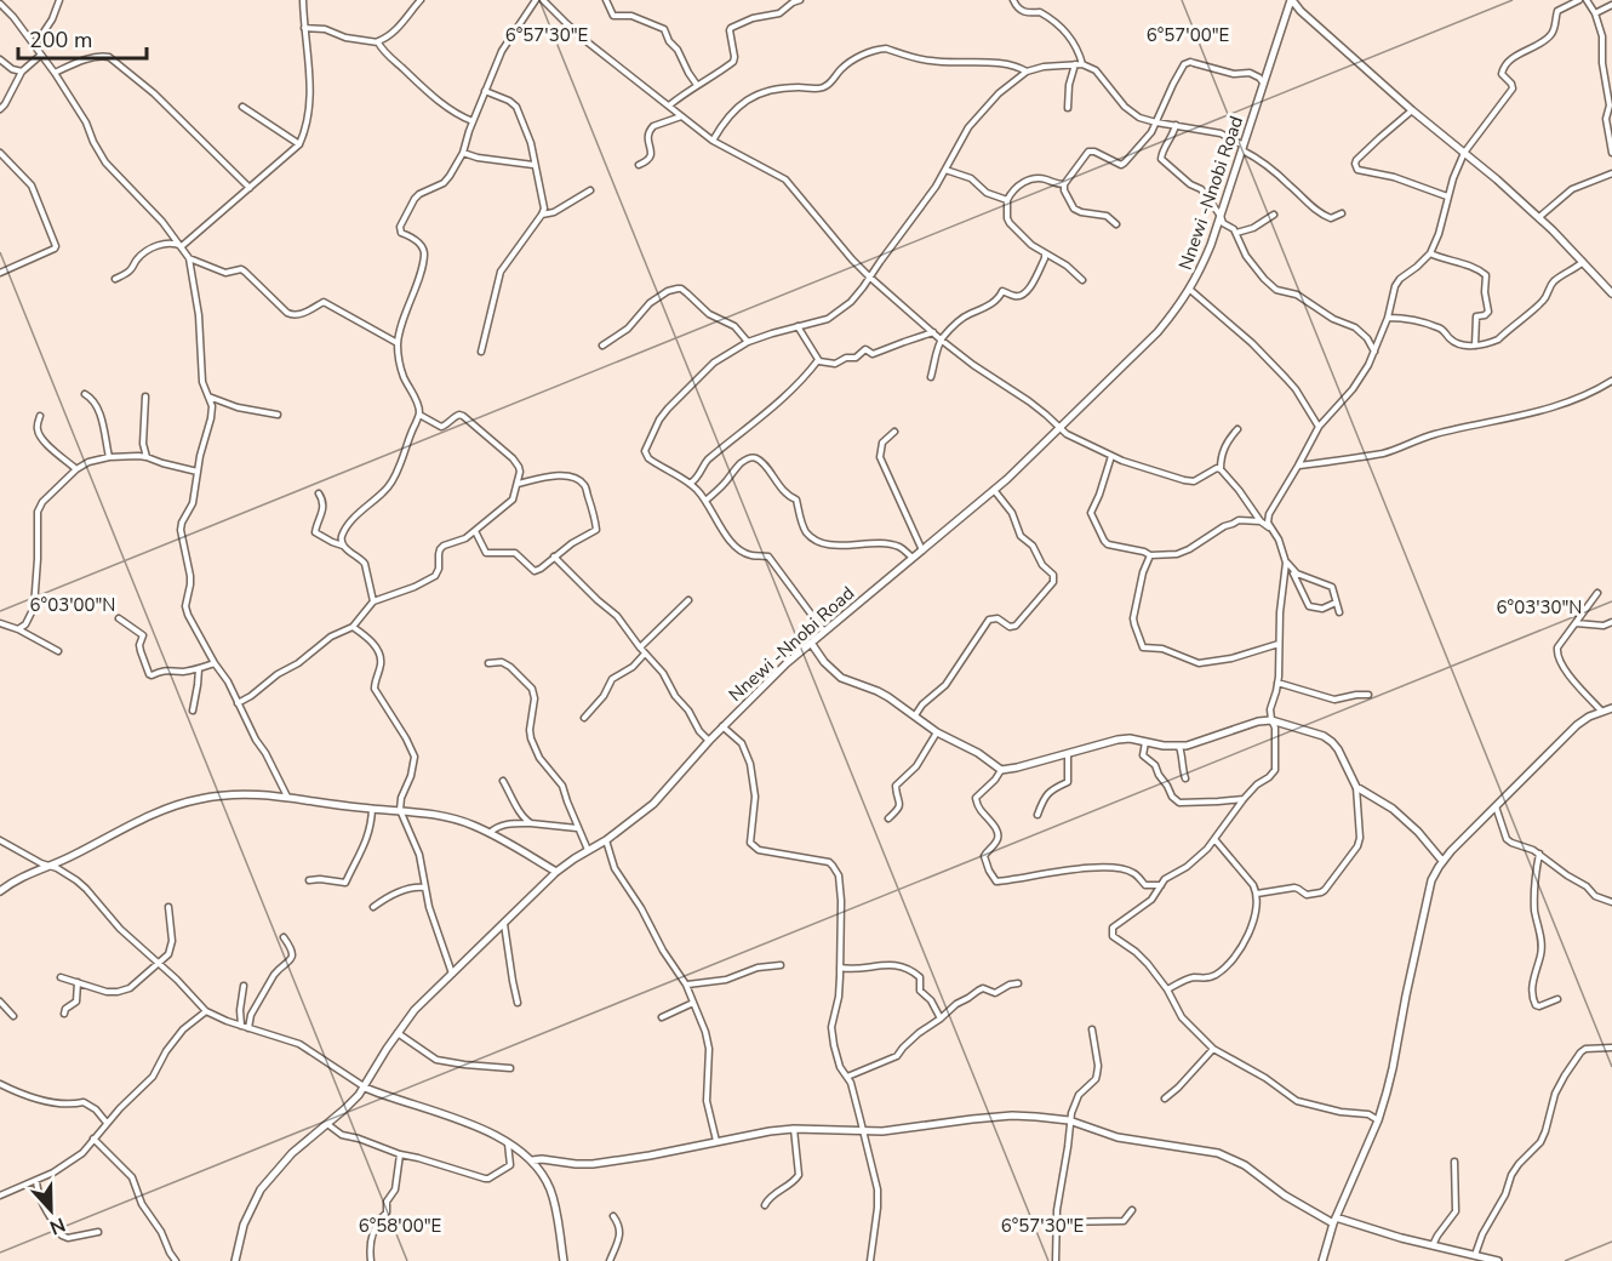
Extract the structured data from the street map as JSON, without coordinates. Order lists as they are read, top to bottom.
{
  "streets": {
    "main road": ["Nnewi -Nnobi Road"]
  },
  "scale_bar": "200 m",
  "north": "bottom",
  "coordinates": [
    "6°57'30\"E",
    "6°57'00\"E",
    "6°03'00\"N",
    "6°03'30\"N",
    "6°58'00\"E"
  ]
}
